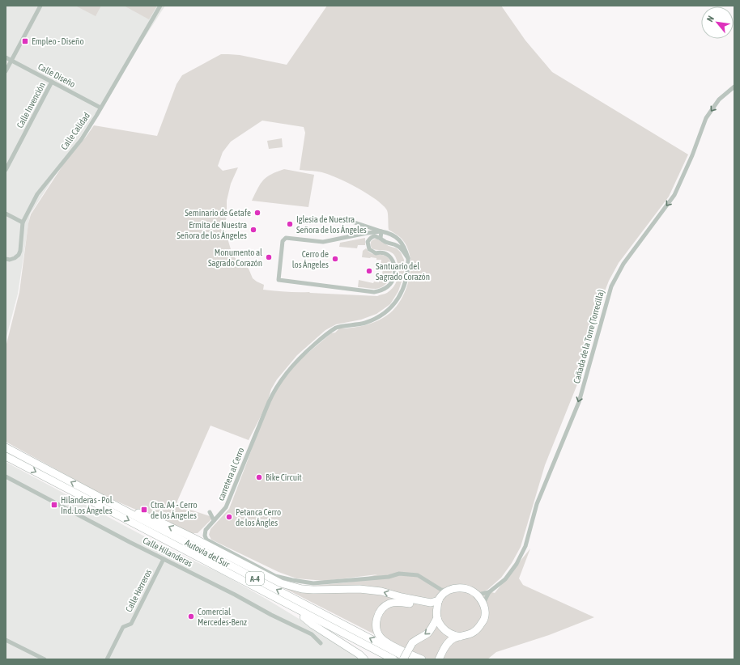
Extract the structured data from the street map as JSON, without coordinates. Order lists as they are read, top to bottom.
{
  "streets": {
    "highway": ["Autovía del Sur", "A-4"],
    "street": [
      "Calle Diseño",
      "Calle Invención",
      "Calle Calidad",
      "Cañada de la Torre (Torrecilla)",
      "carretera al Cerro",
      "Calle Hilanderas",
      "Calle Herreros"
    ]
  },
  "crossings": [
    ["Calle Diseño", "Calle Invención"],
    ["Calle Diseño", "Calle Calidad"],
    ["Calle Hilanderas", "Calle Herreros"]
  ],
  "one_way": ["Cañada de la Torre (Torrecilla)"],
  "places": {
    "transit": ["Empleo - Diseño", "Hilanderas - Pol. Ind. Los Ángeles", "Ctra. A4 - Cerro de los Ángeles"],
    "other": [
      "Seminario de Getafe",
      "Iglesia de Nuestra Señora de los Ángeles",
      "Ermita de Nuestra Señora de los Ángeles",
      "Monumento al Sagrado Corazón",
      "Cerro de los Ángeles",
      "Santuario del Sagrado Corazón",
      "Bike Circuit",
      "Petanca Cerro de los Ángles",
      "Comercial Mercedes-Benz"
    ]
  },
  "north": "top left"
}
